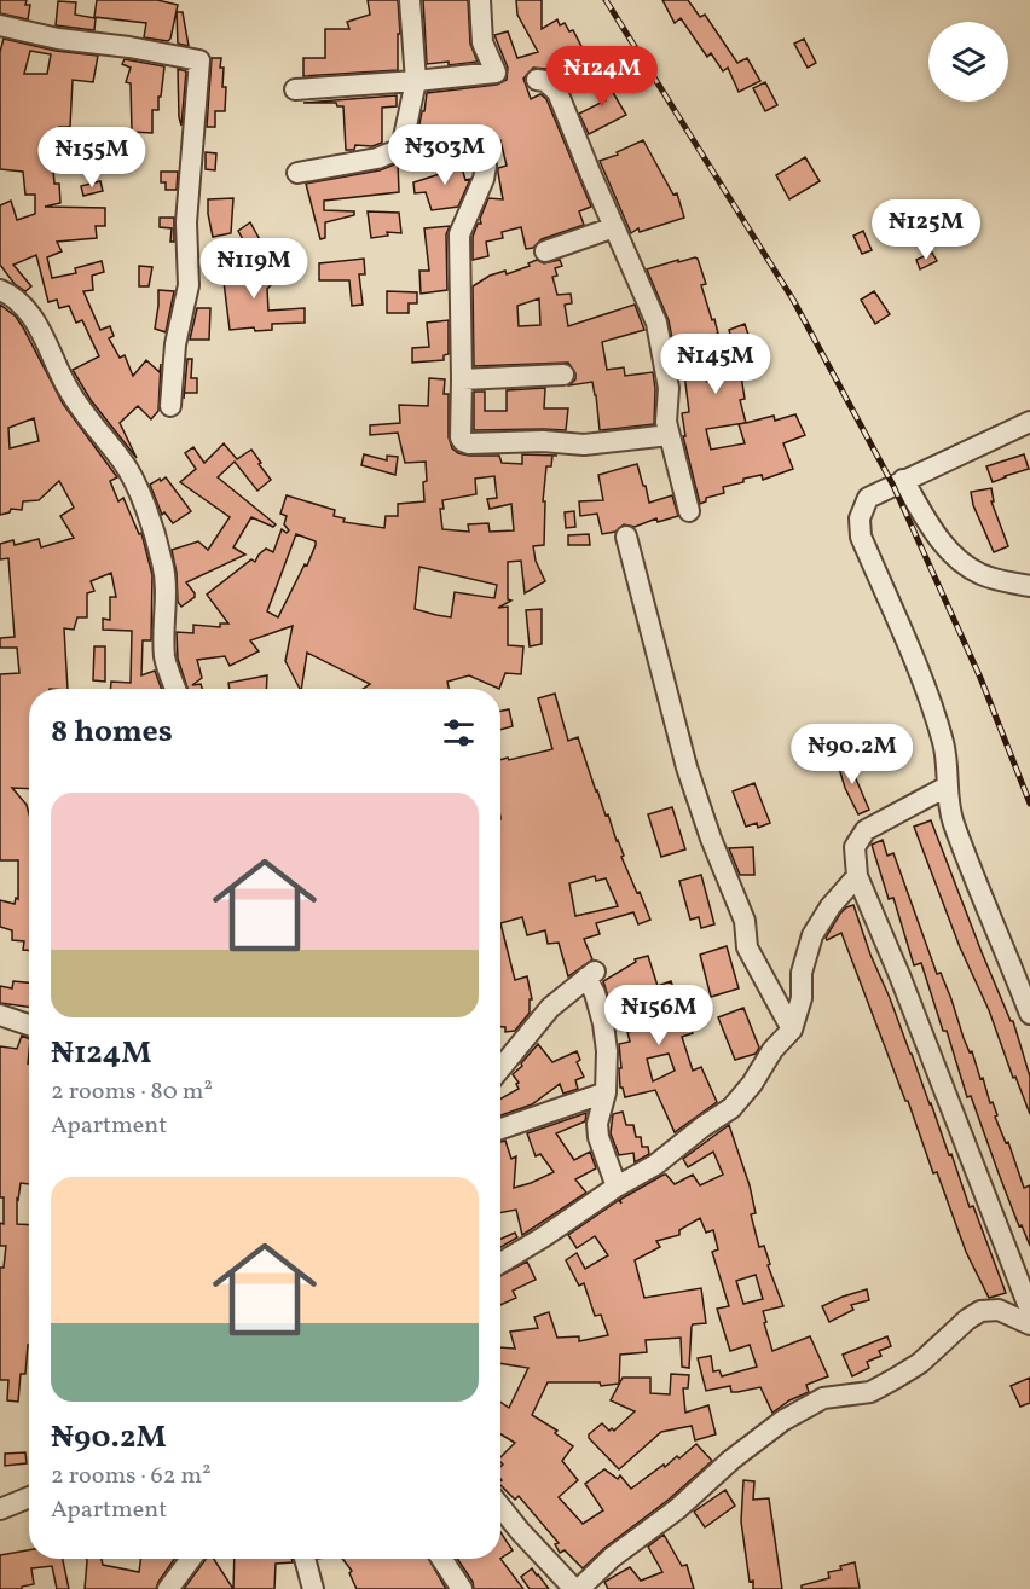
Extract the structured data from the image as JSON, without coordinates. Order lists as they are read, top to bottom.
{
  "page": {
    "price": [
      "₦124M",
      "₦303M",
      "₦155M",
      "₦125M",
      "₦119M",
      "₦145M",
      "₦90.2M",
      "₦156M"
    ],
    "heading": "8 homes",
    "list": [
      {
        "name": "₦124M",
        "note": "2 rooms · 80 m² · Apartment"
      },
      {
        "name": "₦90.2M",
        "note": "2 rooms · 62 m² · Apartment"
      }
    ]
  }
}
